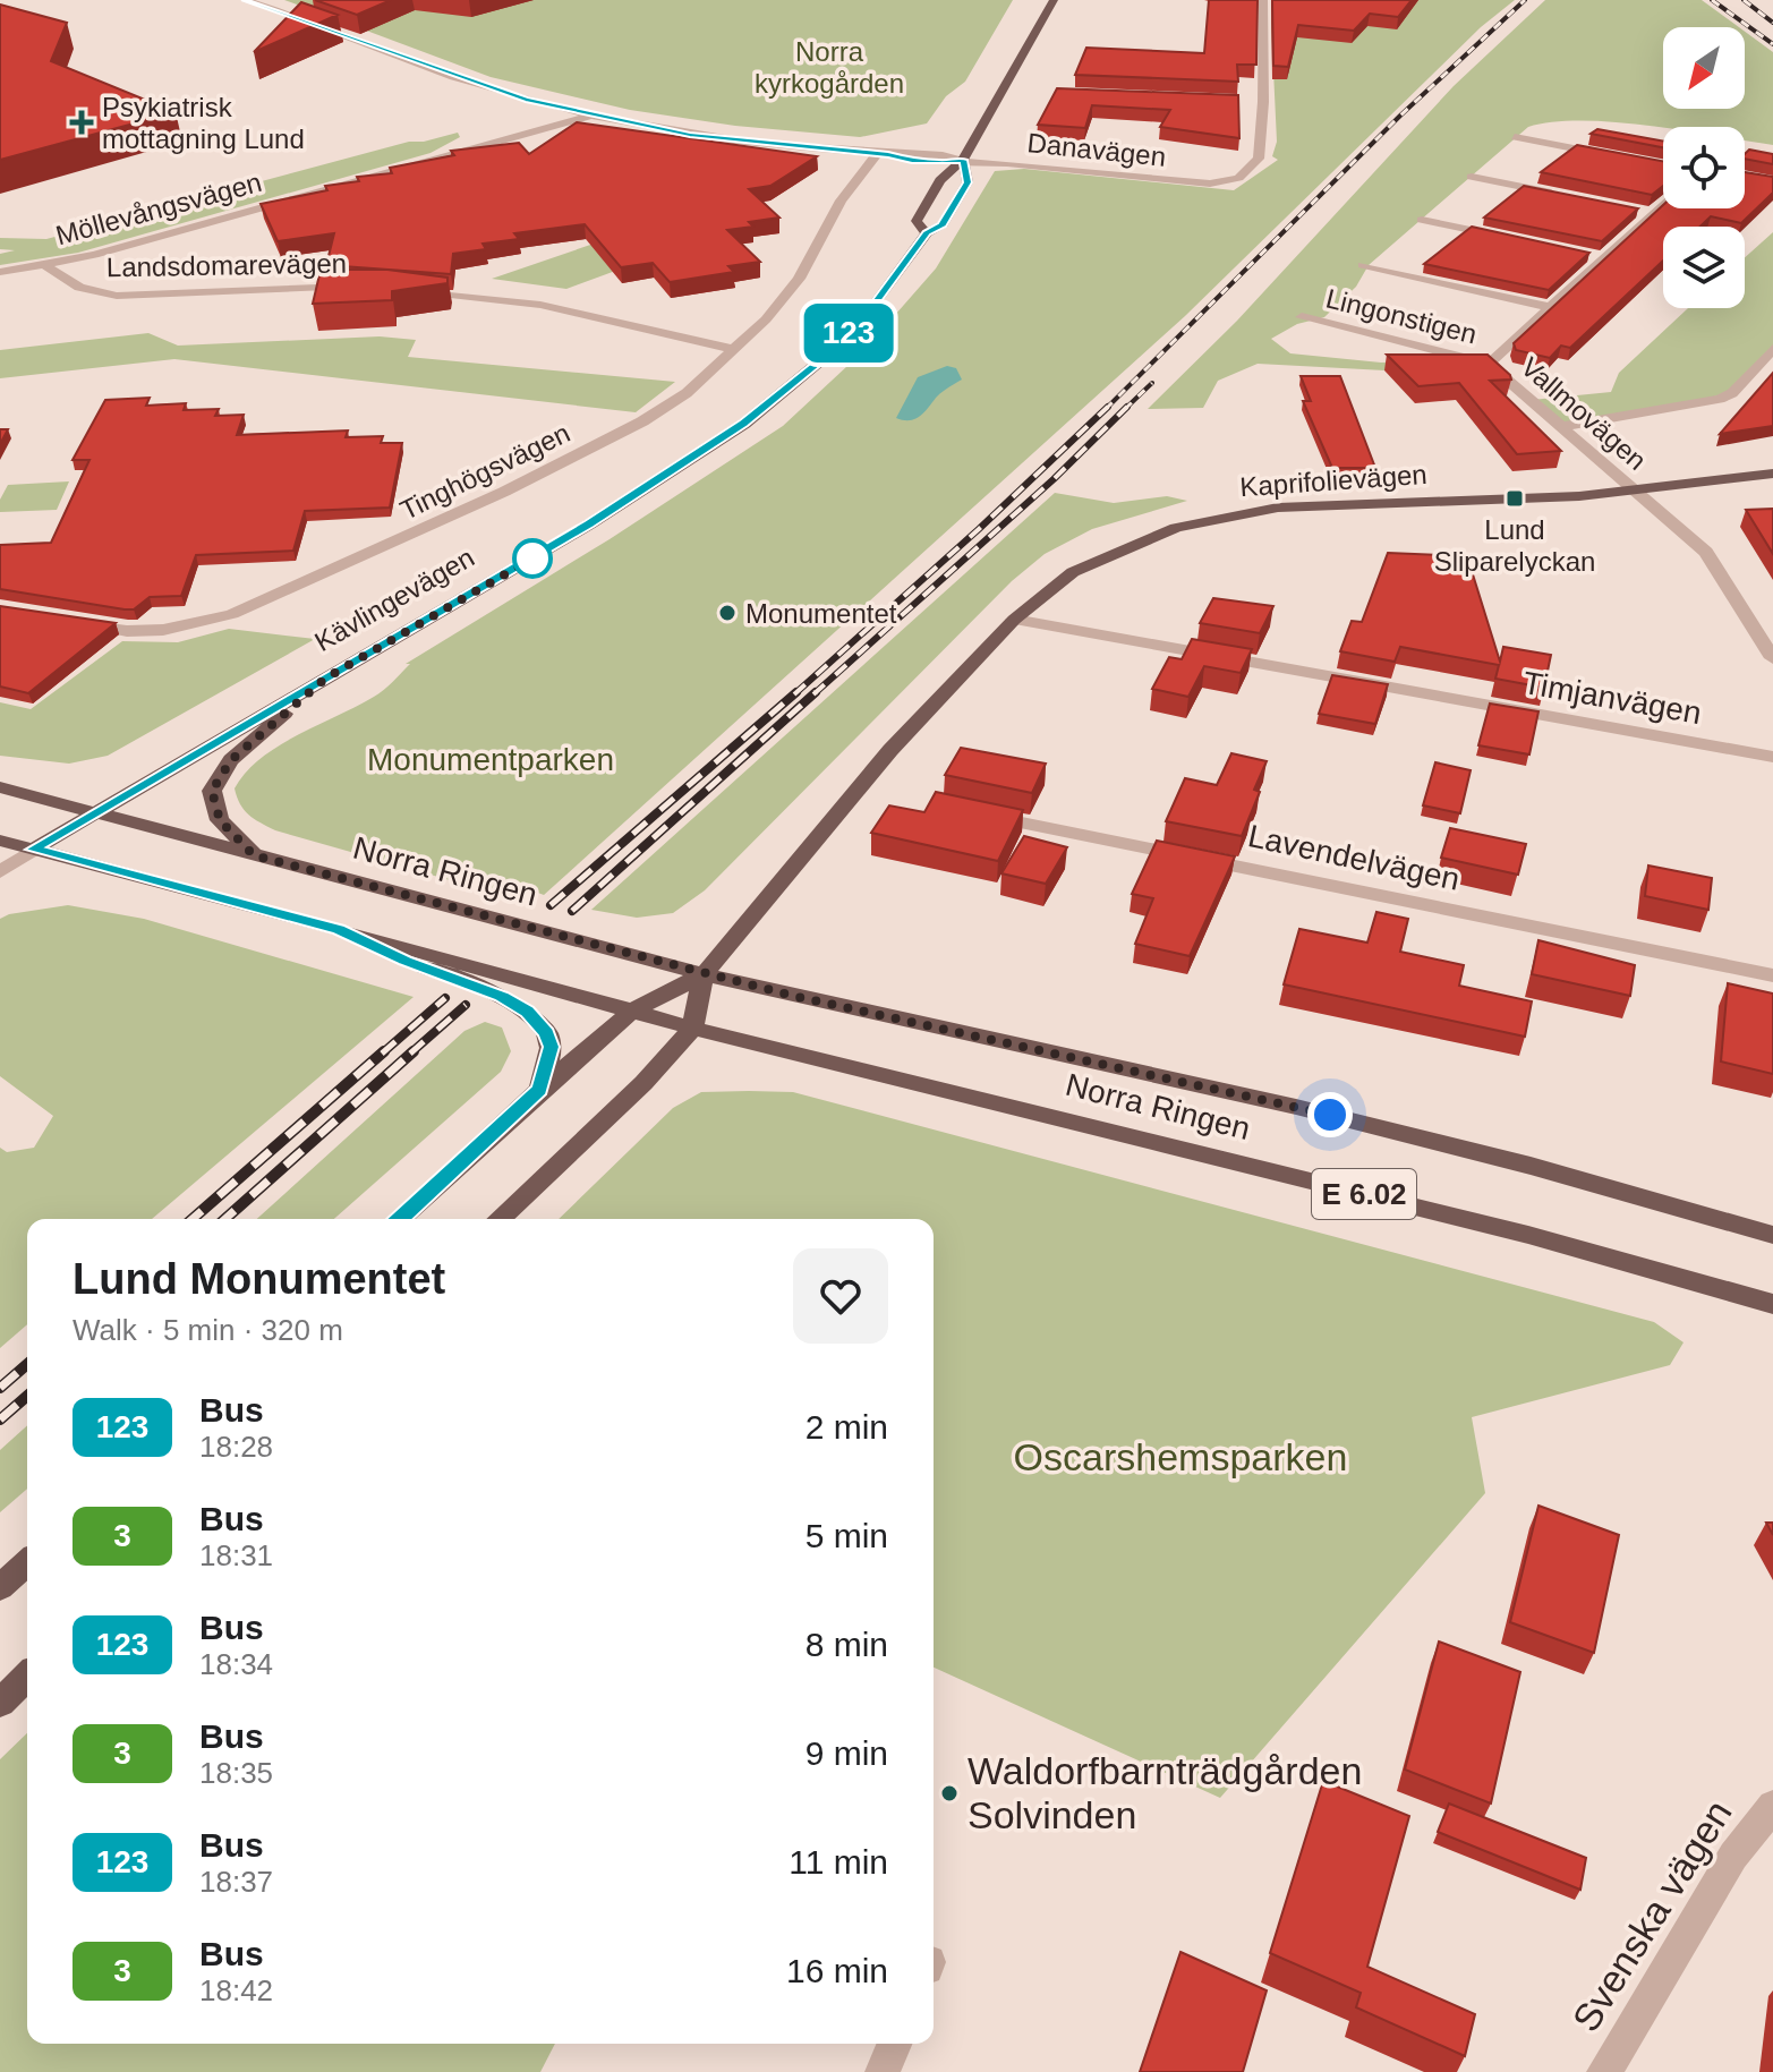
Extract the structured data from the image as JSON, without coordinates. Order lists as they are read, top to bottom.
{
  "streets": {
    "main road": [
      "Kaprifolievägen",
      "Kävlingevägen",
      "Norra Ringen",
      "E 6.02"
    ],
    "street": [
      "Danavägen",
      "Möllevångsvägen",
      "Landsdomarevägen",
      "Lingonstigen",
      "Vallmovägen",
      "Tinghögsvägen",
      "Timjanvägen",
      "Lavendelvägen",
      "Svenska vägen"
    ]
  },
  "crossings": [
    ["Danavägen", "Möllevångsvägen"],
    ["Danavägen", "Tinghögsvägen"],
    ["Danavägen", "Kävlingevägen"],
    ["Möllevångsvägen", "Landsdomarevägen"],
    ["Lingonstigen", "Vallmovägen"],
    ["Vallmovägen", "Kaprifolievägen"],
    ["Kaprifolievägen", "Timjanvägen"],
    ["Kaprifolievägen", "Norra Ringen"],
    ["Kävlingevägen", "Norra Ringen"]
  ],
  "parks": ["Norra kyrkogården", "Monumentparken", "Oscarshemsparken"],
  "places": {
    "health": ["Psykiatrisk mottagning Lund"],
    "transit": ["Lund Sliparelyckan"],
    "other": ["Monumentet", "Waldorfbarnträdgården Solvinden"]
  },
  "lines": ["bus line 123"],
  "north": "bottom left",
  "page": {
    "on_map": "123",
    "heading": ["Lund Monumentet", "Walk · 5 min · 320 m"],
    "list": [
      {
        "mark": "123",
        "name": "Bus",
        "note": "18:28",
        "value": "2 min"
      },
      {
        "mark": "3",
        "name": "Bus",
        "note": "18:31",
        "value": "5 min"
      },
      {
        "mark": "123",
        "name": "Bus",
        "note": "18:34",
        "value": "8 min"
      },
      {
        "mark": "3",
        "name": "Bus",
        "note": "18:35",
        "value": "9 min"
      },
      {
        "mark": "123",
        "name": "Bus",
        "note": "18:37",
        "value": "11 min"
      },
      {
        "mark": "3",
        "name": "Bus",
        "note": "18:42",
        "value": "16 min"
      }
    ]
  }
}
